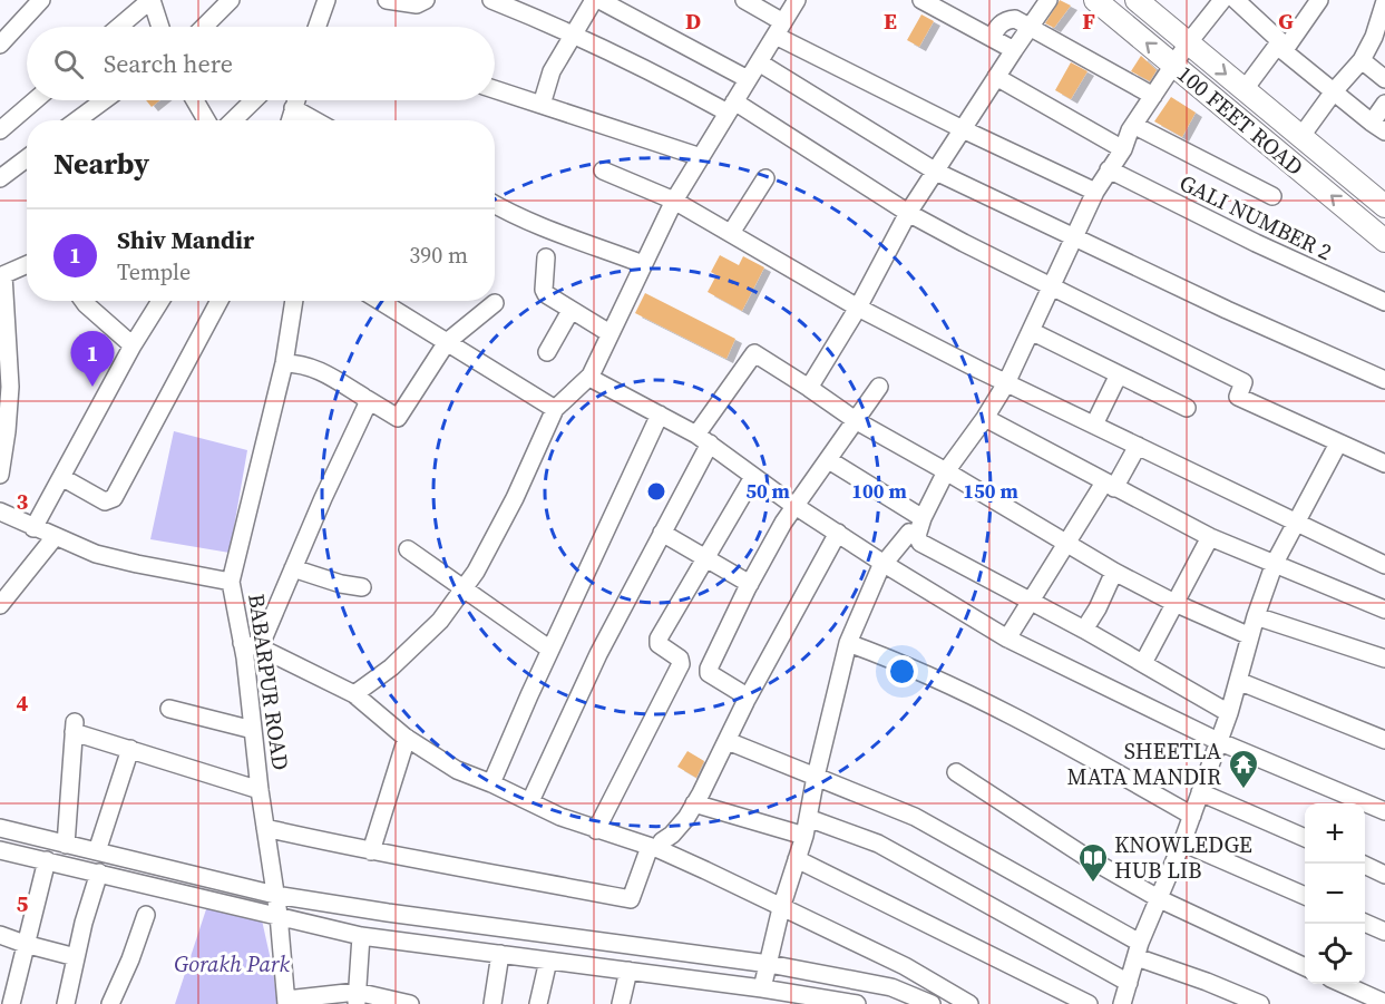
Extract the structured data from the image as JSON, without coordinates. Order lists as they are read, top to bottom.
{
  "streets": {
    "main road": ["100 FEET ROAD"],
    "street": ["GALI NUMBER 2", "BABARPUR ROAD"]
  },
  "parks": ["Gorakh Park"],
  "places": {
    "temple": ["SHEETLA MATA MANDIR"],
    "library": ["KNOWLEDGE HUB LIB"]
  },
  "page": {
    "search": "Search here",
    "heading": "Nearby",
    "list": [
      {
        "mark": "1",
        "name": "Shiv Mandir",
        "note": "Temple",
        "value": "390 m"
      }
    ],
    "pins": "1",
    "map_buttons": ["+", "−"]
  },
  "grid": {
    "columns": [
      "D",
      "E",
      "F",
      "G"
    ],
    "rows": ["3", "4", "5"]
  },
  "rings": ["50 m", "100 m", "150 m"]
}
